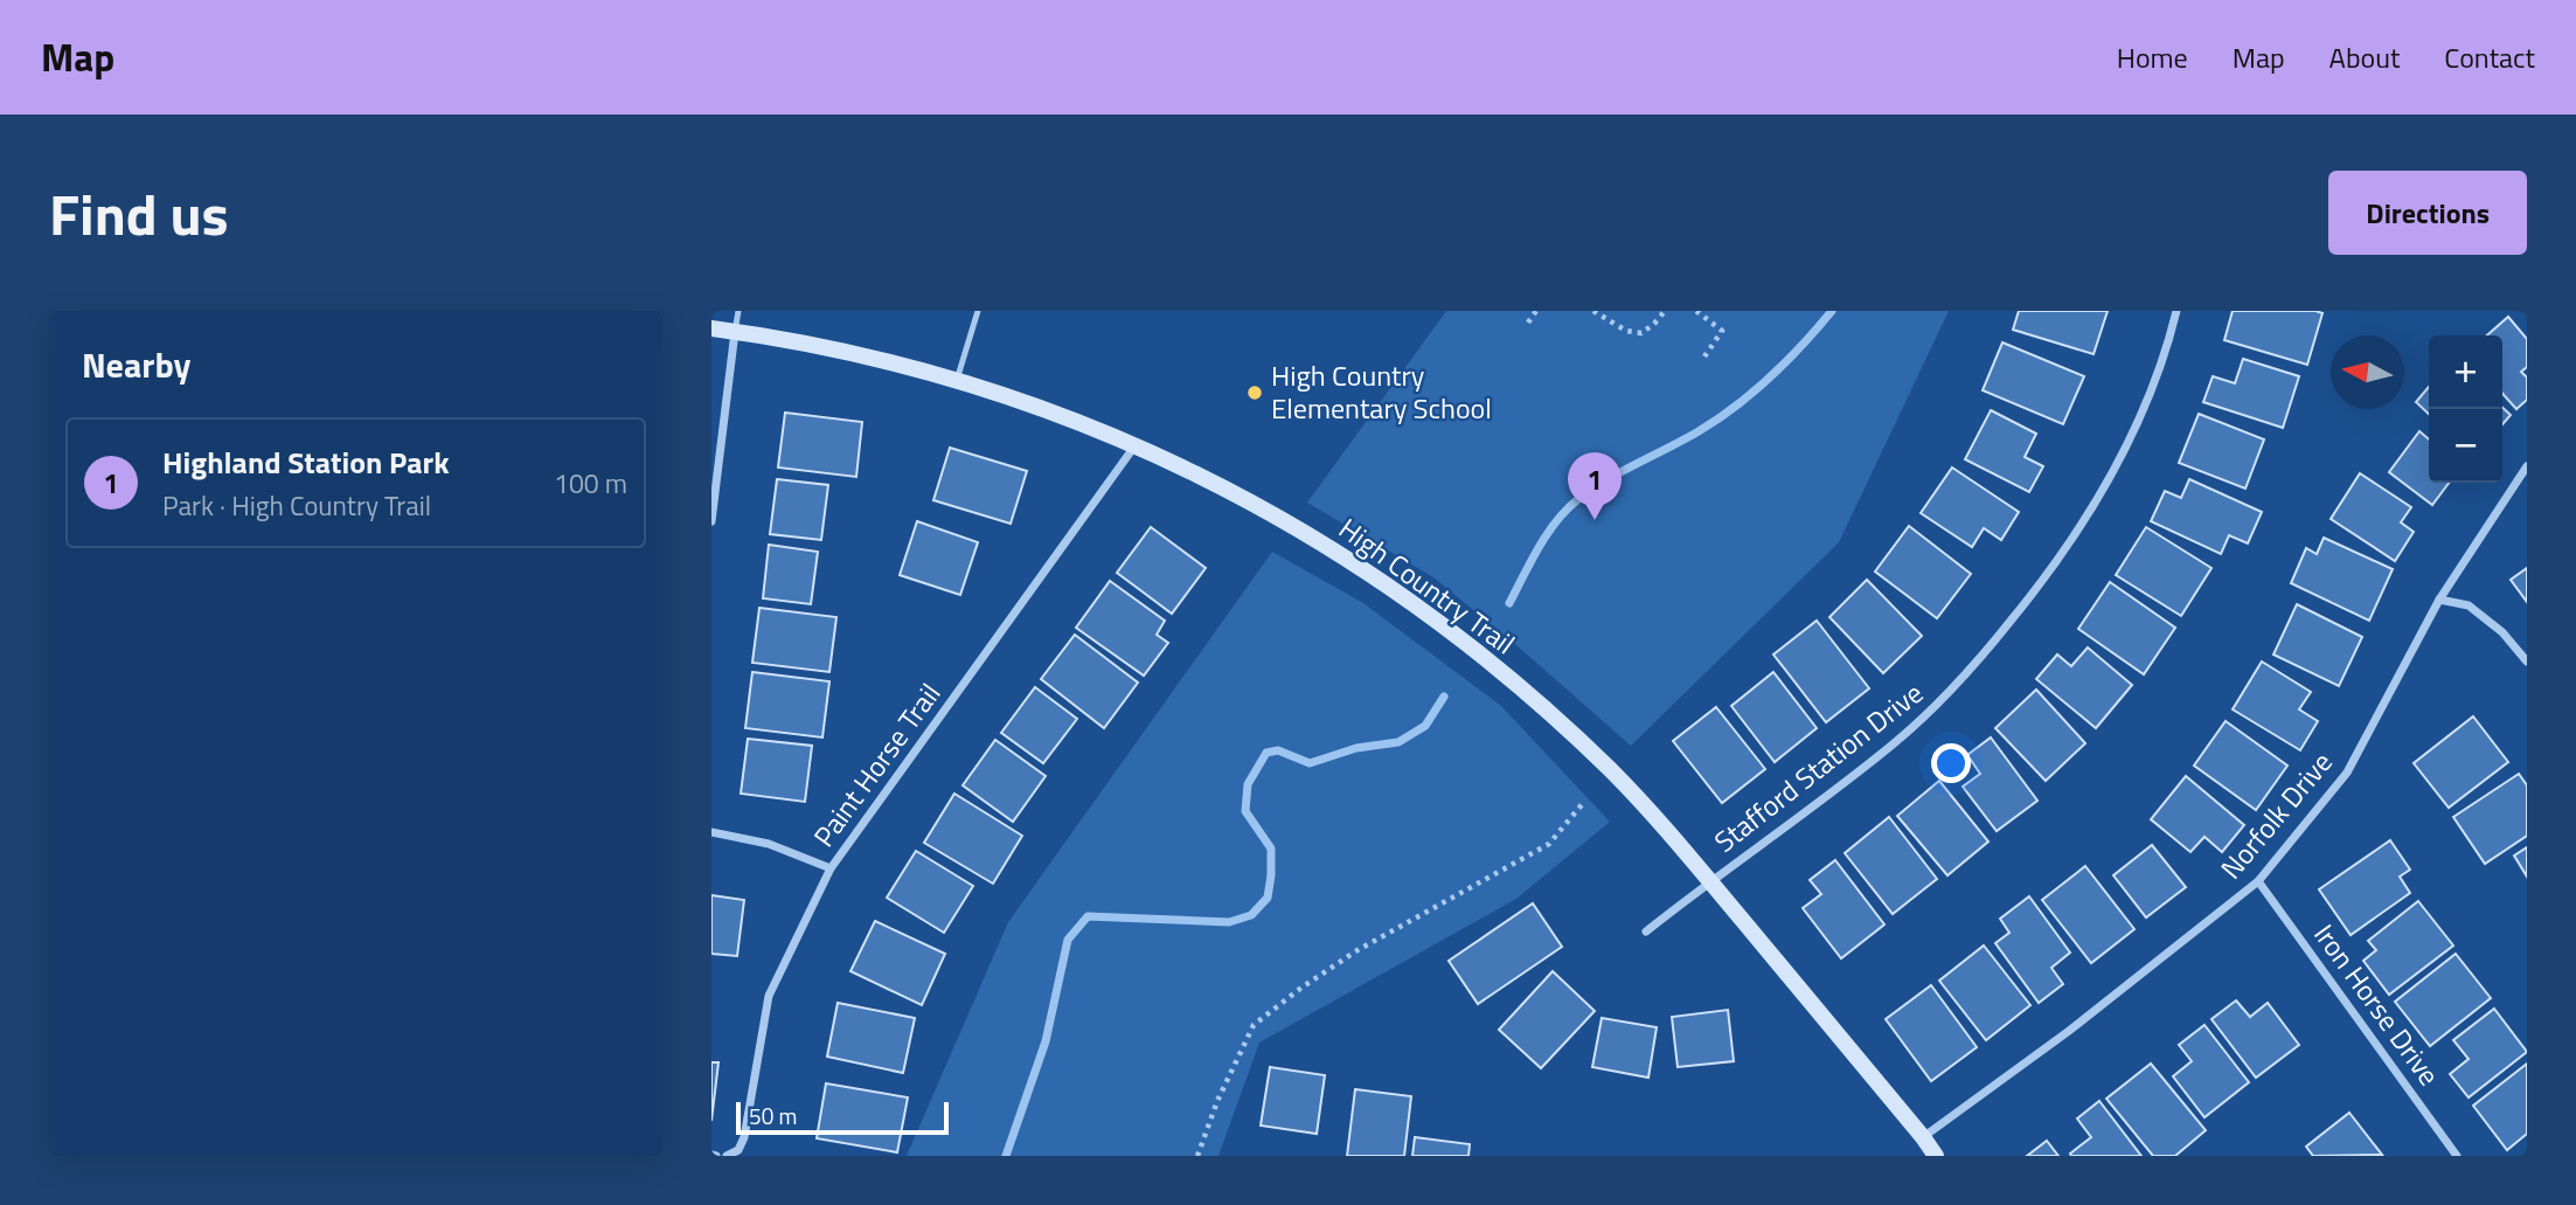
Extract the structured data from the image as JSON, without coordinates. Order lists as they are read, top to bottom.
{
  "streets": {
    "street": [
      "High Country Trail",
      "Paint Horse Trail",
      "Stafford Station Drive",
      "Norfolk Drive",
      "Iron Horse Drive"
    ]
  },
  "crossings": [
    ["High Country Trail", "Paint Horse Trail"],
    ["High Country Trail", "Stafford Station Drive"],
    ["High Country Trail", "Norfolk Drive"],
    ["Norfolk Drive", "Iron Horse Drive"]
  ],
  "places": ["High Country Elementary School"],
  "scale_bar": "50 m",
  "north": "left",
  "page": {
    "header": "Map",
    "nav": [
      "Home",
      "Map",
      "About",
      "Contact"
    ],
    "title": "Find us",
    "buttons": "Directions",
    "heading": "Nearby",
    "map_buttons": ["+", "−"],
    "list": [
      {
        "mark": "1",
        "name": "Highland Station Park",
        "note": "Park · High Country Trail",
        "value": "100 m"
      }
    ],
    "pins": "1",
    "scale": "50 m"
  }
}
